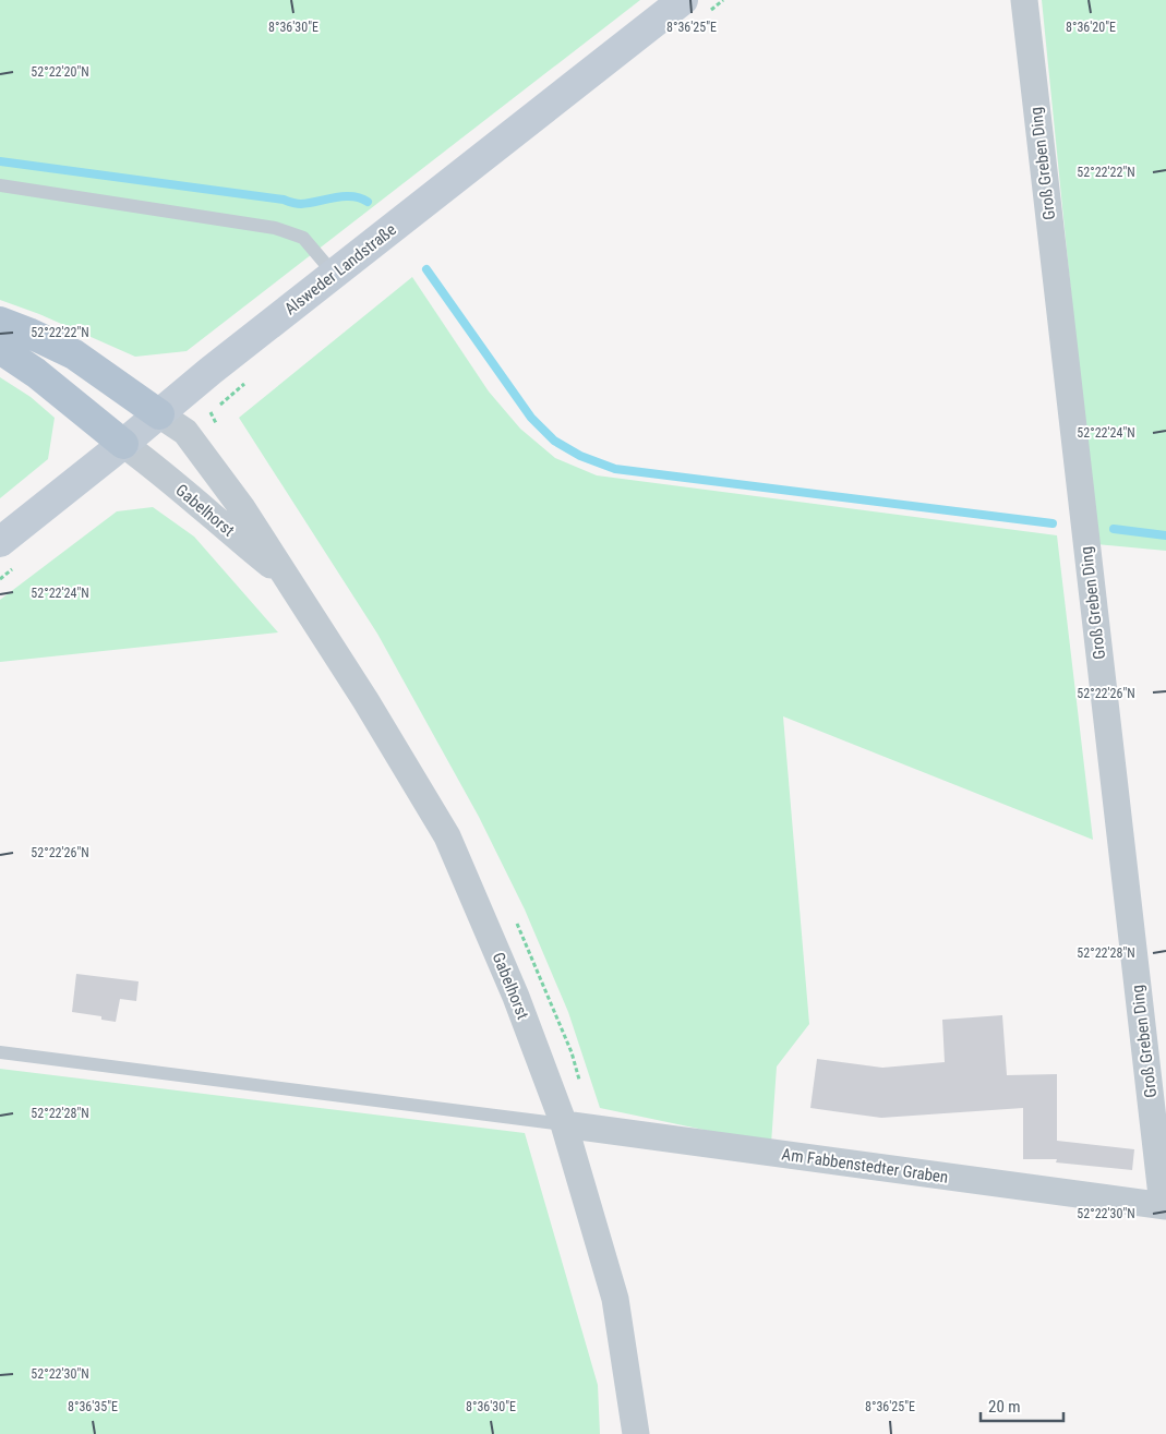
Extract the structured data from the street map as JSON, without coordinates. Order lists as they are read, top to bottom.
{
  "streets": {
    "street": [
      "Groß Greben Ding",
      "Alsweder Landstraße",
      "Gabelhorst",
      "Am Fabbenstedter Graben"
    ]
  },
  "crossings": [
    ["Groß Greben Ding", "Am Fabbenstedter Graben"],
    ["Alsweder Landstraße", "Gabelhorst"],
    ["Gabelhorst", "Am Fabbenstedter Graben"]
  ],
  "scale_bar": "20 m",
  "coordinates": [
    "8°36'30\"E",
    "8°36'25\"E",
    "8°36'20\"E",
    "52°22'20\"N",
    "52°22'22\"N",
    "52°22'24\"N",
    "52°22'26\"N",
    "52°22'28\"N",
    "52°22'30\"N",
    "8°36'35\"E"
  ]
}
